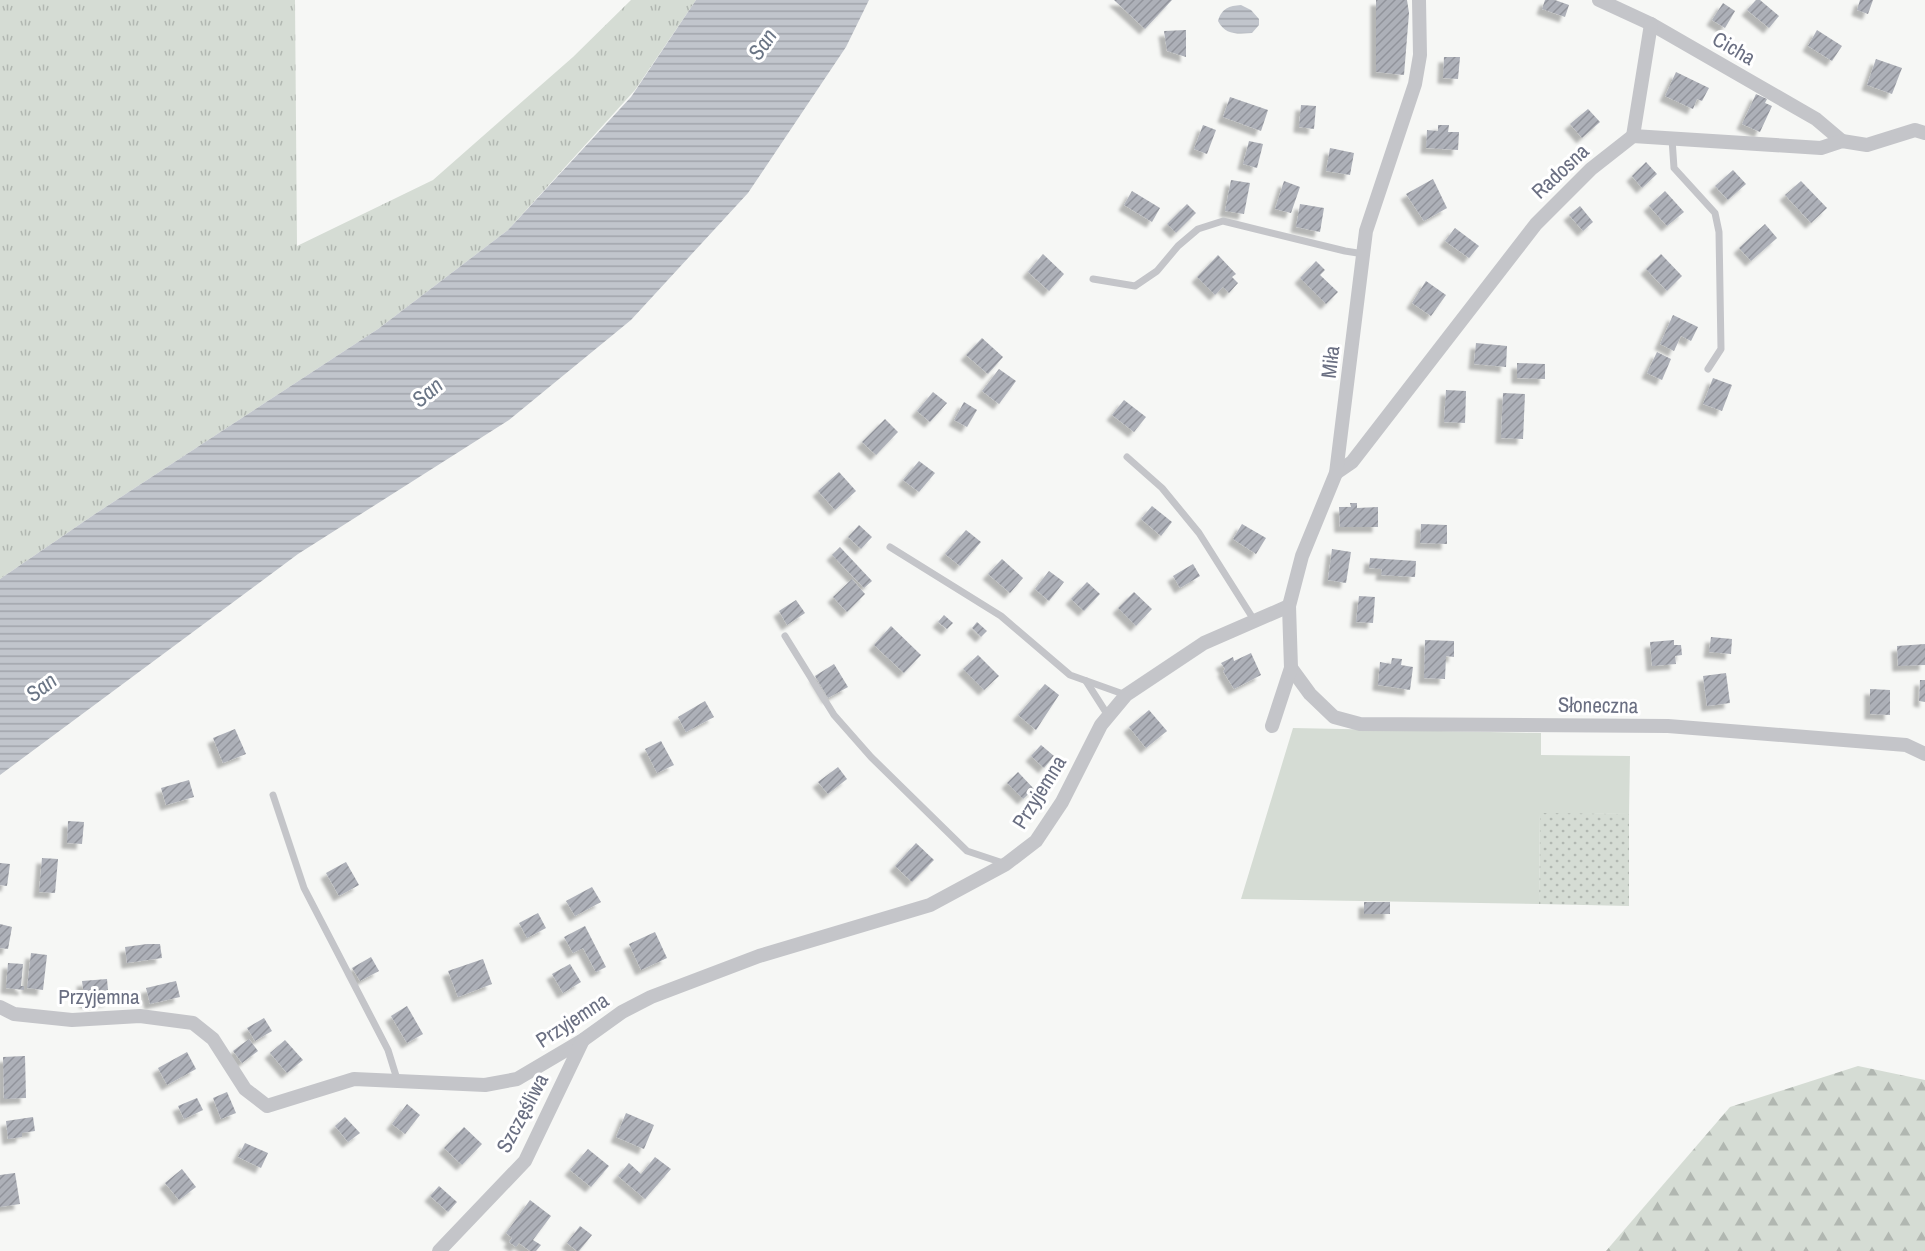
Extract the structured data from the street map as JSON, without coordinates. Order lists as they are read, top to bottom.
{
  "streets": {
    "street": [
      "Cicha",
      "Radosna",
      "Miła",
      "Słoneczna",
      "Przyjemna",
      "Szczęśliwa"
    ]
  },
  "crossings": [
    ["Radosna", "Miła"],
    ["Miła", "Słoneczna"],
    ["Miła", "Przyjemna"],
    ["Przyjemna", "Szczęśliwa"]
  ],
  "water": ["San"]
}
